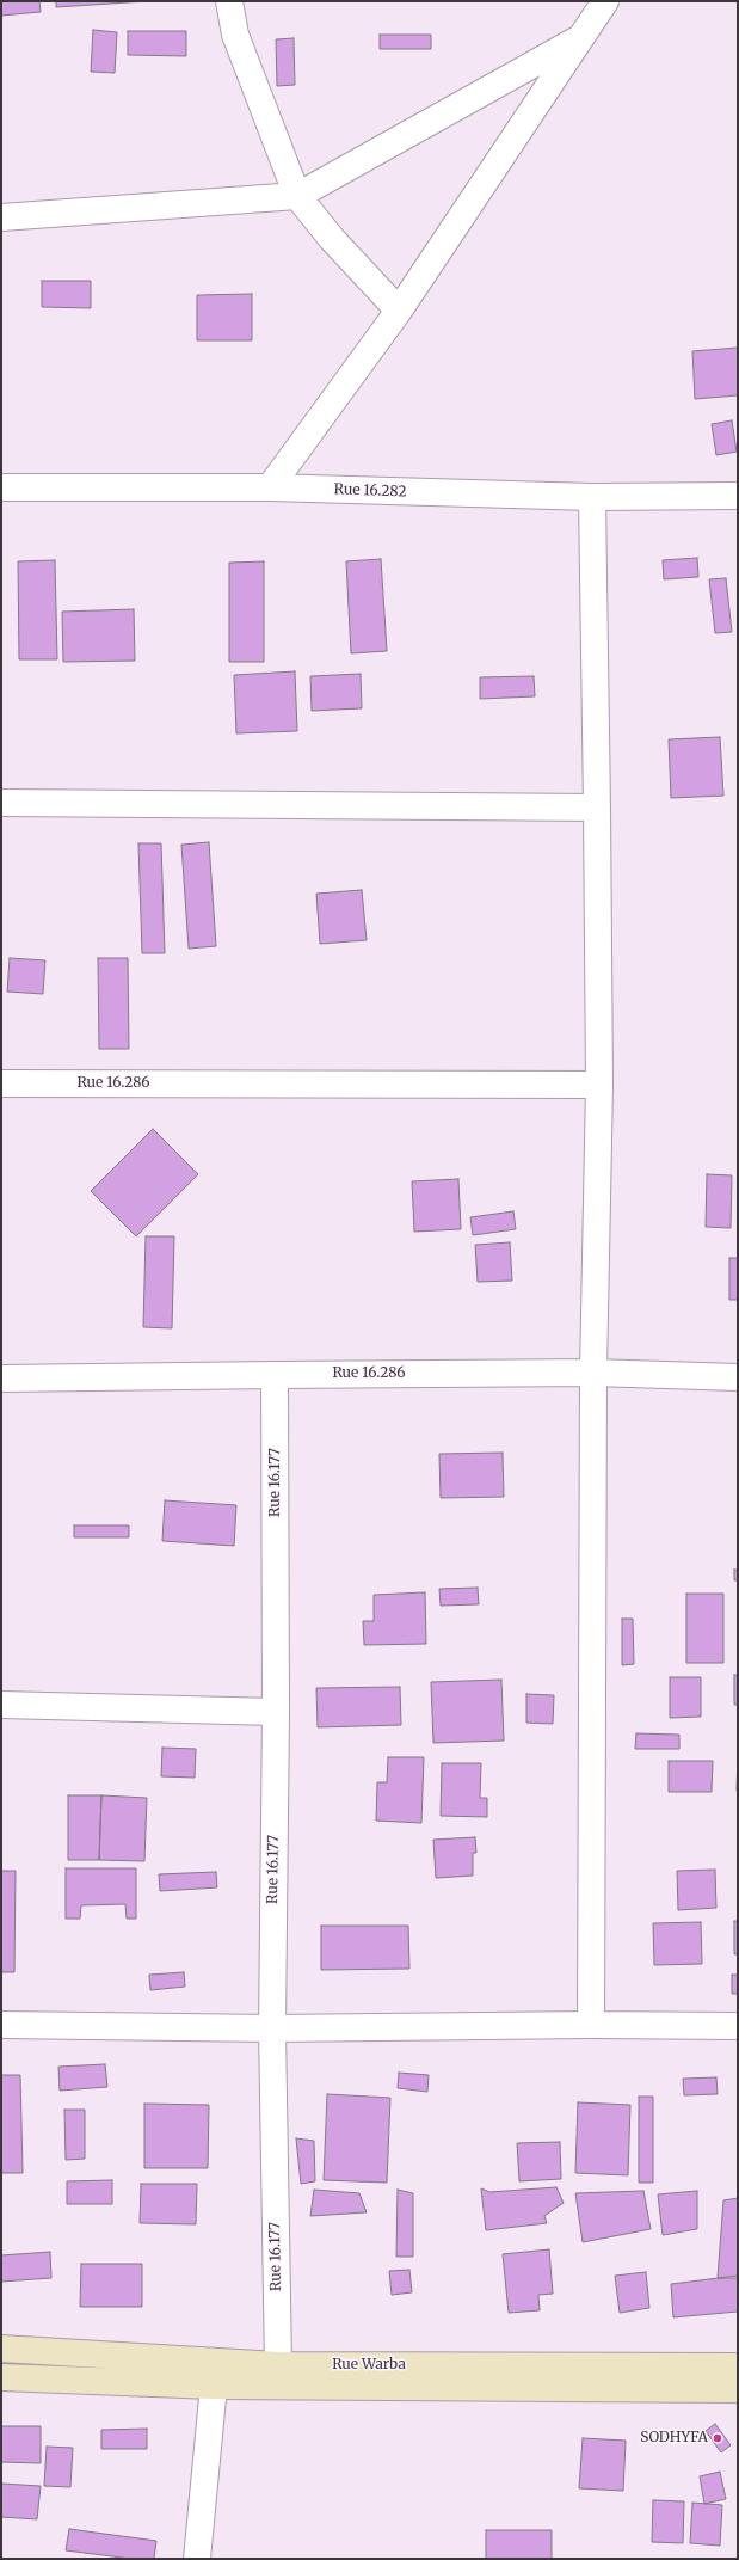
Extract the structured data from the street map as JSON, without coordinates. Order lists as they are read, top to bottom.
{
  "streets": {
    "main road": ["Rue Warba"],
    "street": ["Rue 16.282", "Rue 16.286", "Rue 16.177"]
  },
  "crossings": [
    ["Rue 16.286", "Rue 16.177"],
    ["Rue 16.177", "Rue Warba"]
  ],
  "places": ["SODHYFA"]
}
